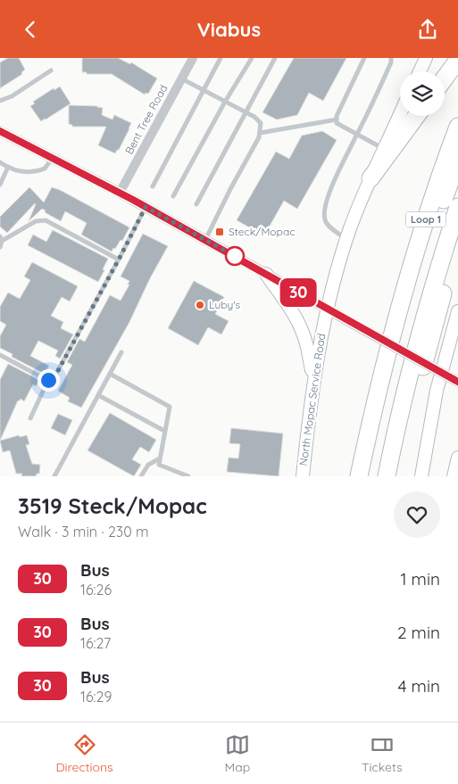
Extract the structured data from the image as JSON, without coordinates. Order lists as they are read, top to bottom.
{
  "streets": {
    "highway": ["Loop 1"],
    "main road": ["North Mopac Service Road"],
    "street": ["Bent Tree Road"]
  },
  "places": {
    "transit": ["Steck/Mopac"],
    "other": ["Luby's"]
  },
  "lines": ["bus line 30"],
  "page": {
    "header": "Viabus",
    "on_map": "30",
    "heading": ["3519 Steck/Mopac", "Walk · 3 min · 230 m"],
    "list": [
      {
        "mark": "30",
        "name": "Bus",
        "note": "16:26",
        "value": "1 min"
      },
      {
        "mark": "30",
        "name": "Bus",
        "note": "16:27",
        "value": "2 min"
      },
      {
        "mark": "30",
        "name": "Bus",
        "note": "16:29",
        "value": "4 min"
      }
    ],
    "tabs": ["Directions", "Map", "Tickets"]
  }
}
